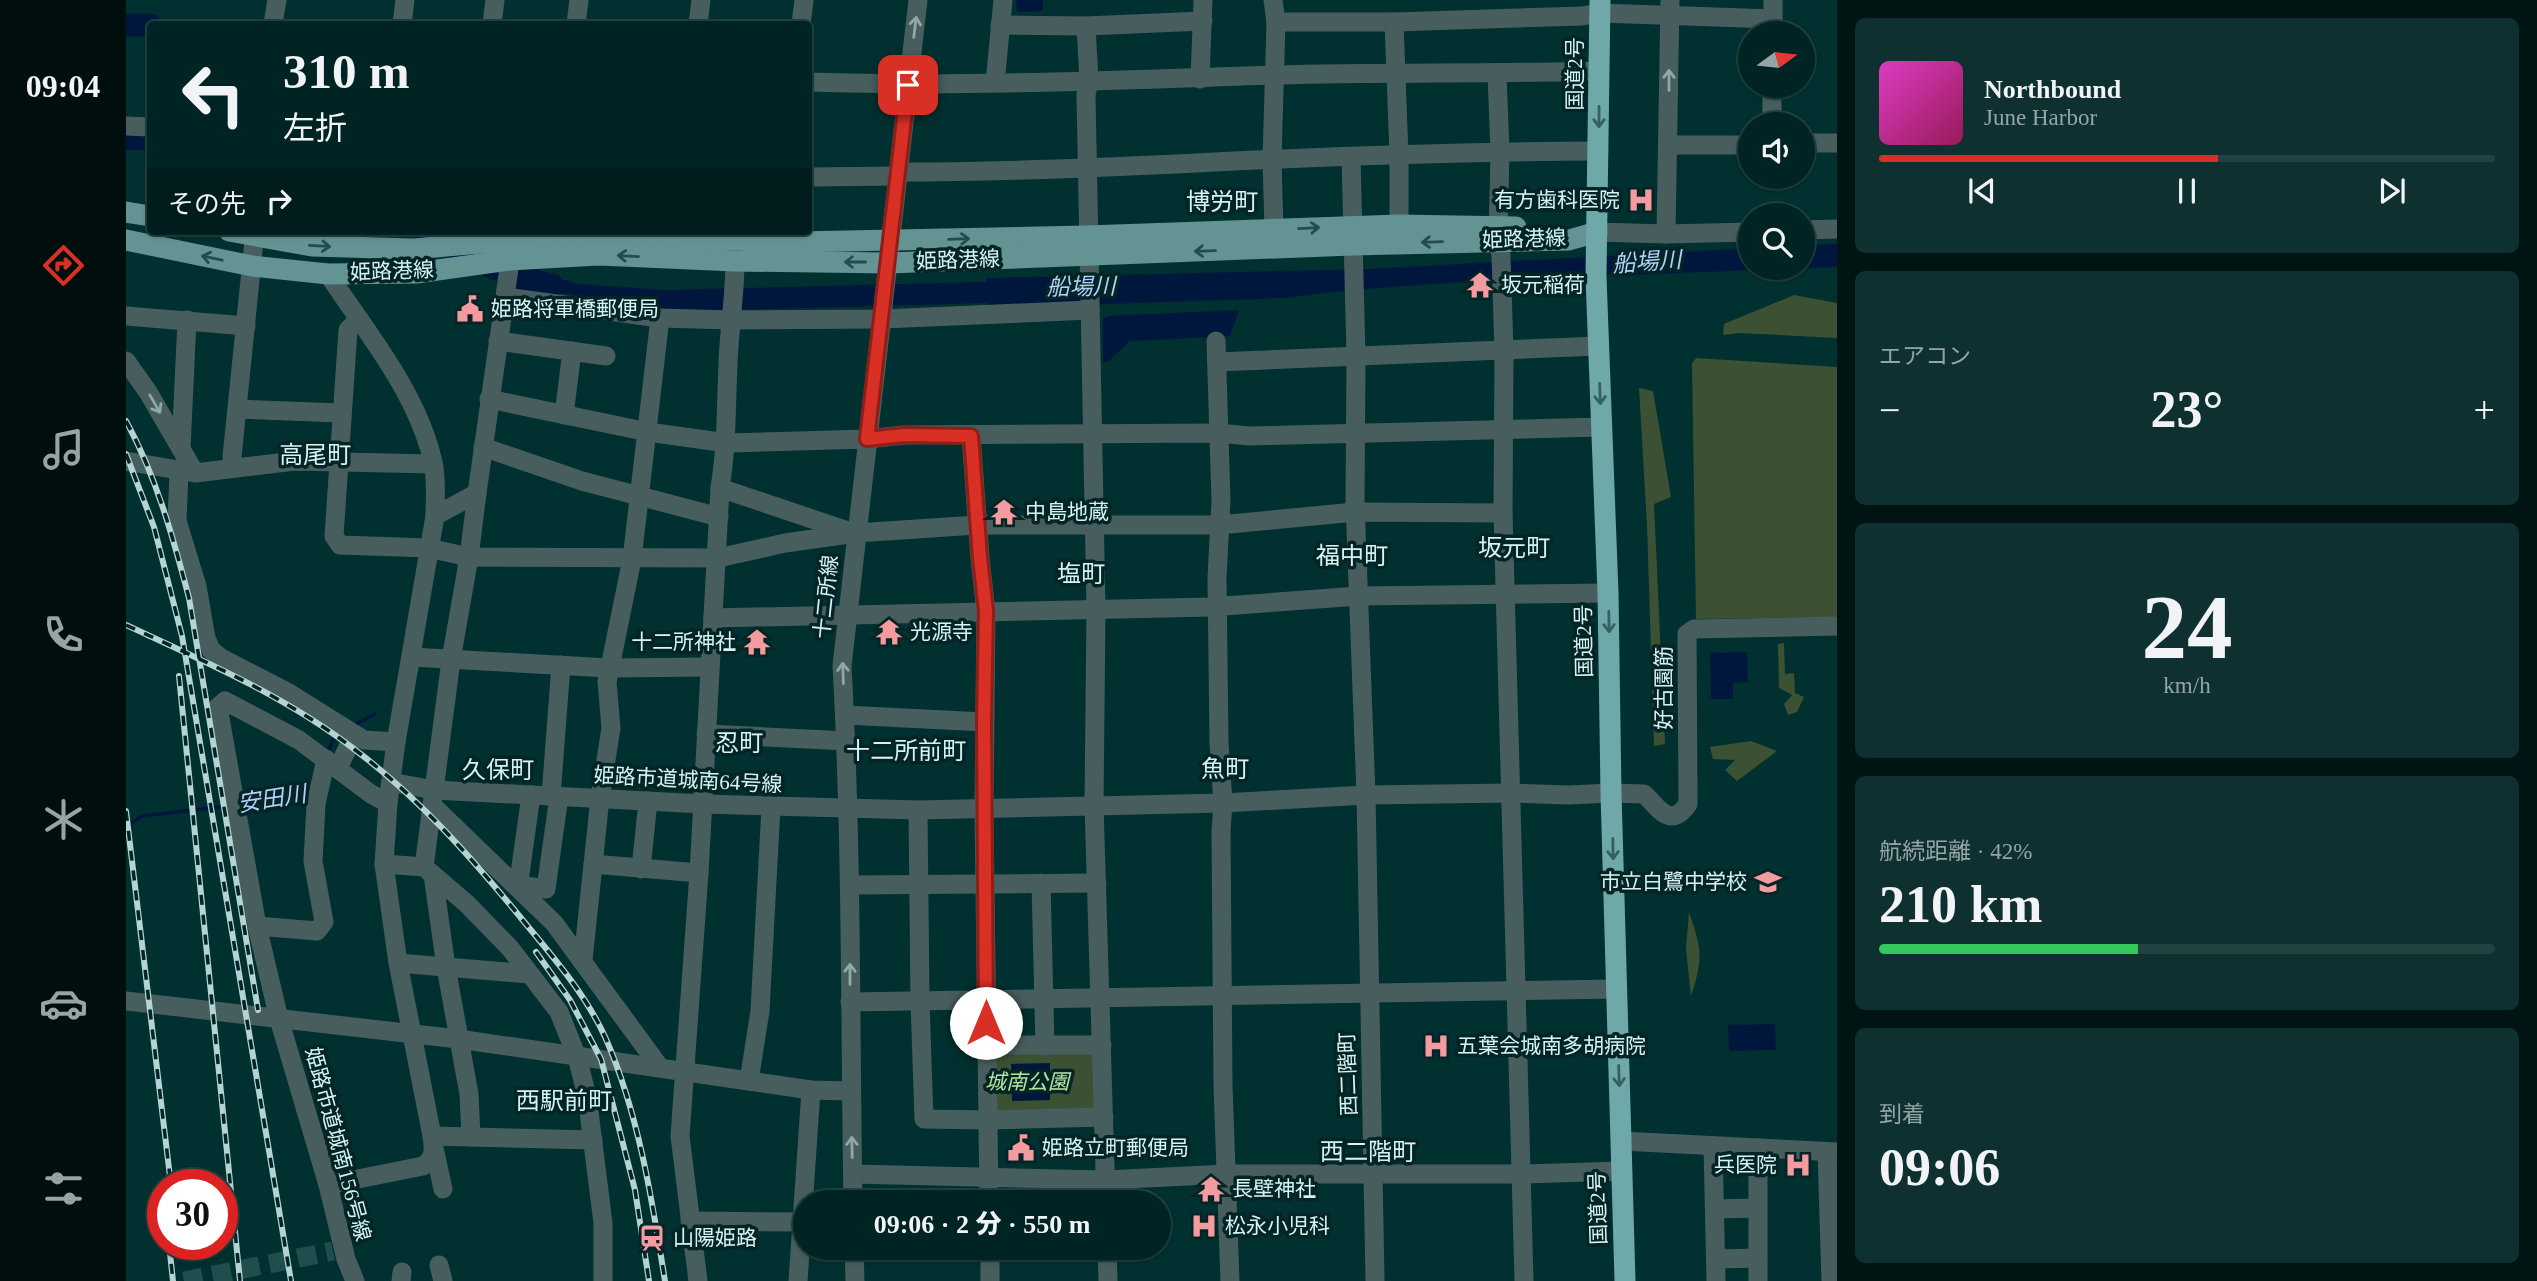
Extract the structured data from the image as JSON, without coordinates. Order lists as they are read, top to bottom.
{
  "streets": {
    "highway": ["国道2号"],
    "main road": ["姫路港線"],
    "street": [
      "十二所線",
      "好古園筋",
      "姫路市道城南64号線",
      "西二階町",
      "姫路市道城南156号線"
    ]
  },
  "crossings": [
    ["国道2号", "姫路港線"],
    ["国道2号", "好古園筋"],
    ["国道2号", "姫路市道城南64号線"],
    ["姫路港線", "十二所線"],
    ["姫路港線", "西二階町"],
    ["十二所線", "姫路市道城南64号線"],
    ["好古園筋", "姫路市道城南64号線"],
    ["姫路市道城南64号線", "西二階町"]
  ],
  "one_way": ["国道2号"],
  "districts": [
    "博労町",
    "高尾町",
    "坂元町",
    "福中町",
    "塩町",
    "忍町",
    "十二所前町",
    "魚町",
    "久保町",
    "西駅前町",
    "西二階町"
  ],
  "water": ["船場川", "安田川"],
  "parks": ["城南公園"],
  "places": {
    "hospital": [
      "有方歯科医院",
      "五葉会城南多胡病院",
      "兵医院",
      "松永小児科"
    ],
    "temple": [
      "坂元稲荷",
      "中島地蔵",
      "光源寺",
      "十二所神社",
      "長壁神社"
    ],
    "public building": ["姫路将軍橋郵便局", "姫路立町郵便局"],
    "school or university": ["市立白鷺中学校"],
    "station": ["山陽姫路"]
  },
  "north": "right",
  "page": {
    "tabs": "09:04",
    "turn": ["310 m", "左折"],
    "song": ["Northbound", "June Harbor"],
    "then": "その先",
    "tile": [
      "エアコン",
      ["24", "km/h"],
      ["航続距離 · 42%", "210 km"],
      ["到着", "09:06"]
    ],
    "heat": ["−", "23°", "+"],
    "limit": "30",
    "trip": "09:06 · 2 分 · 550 m"
  }
}
